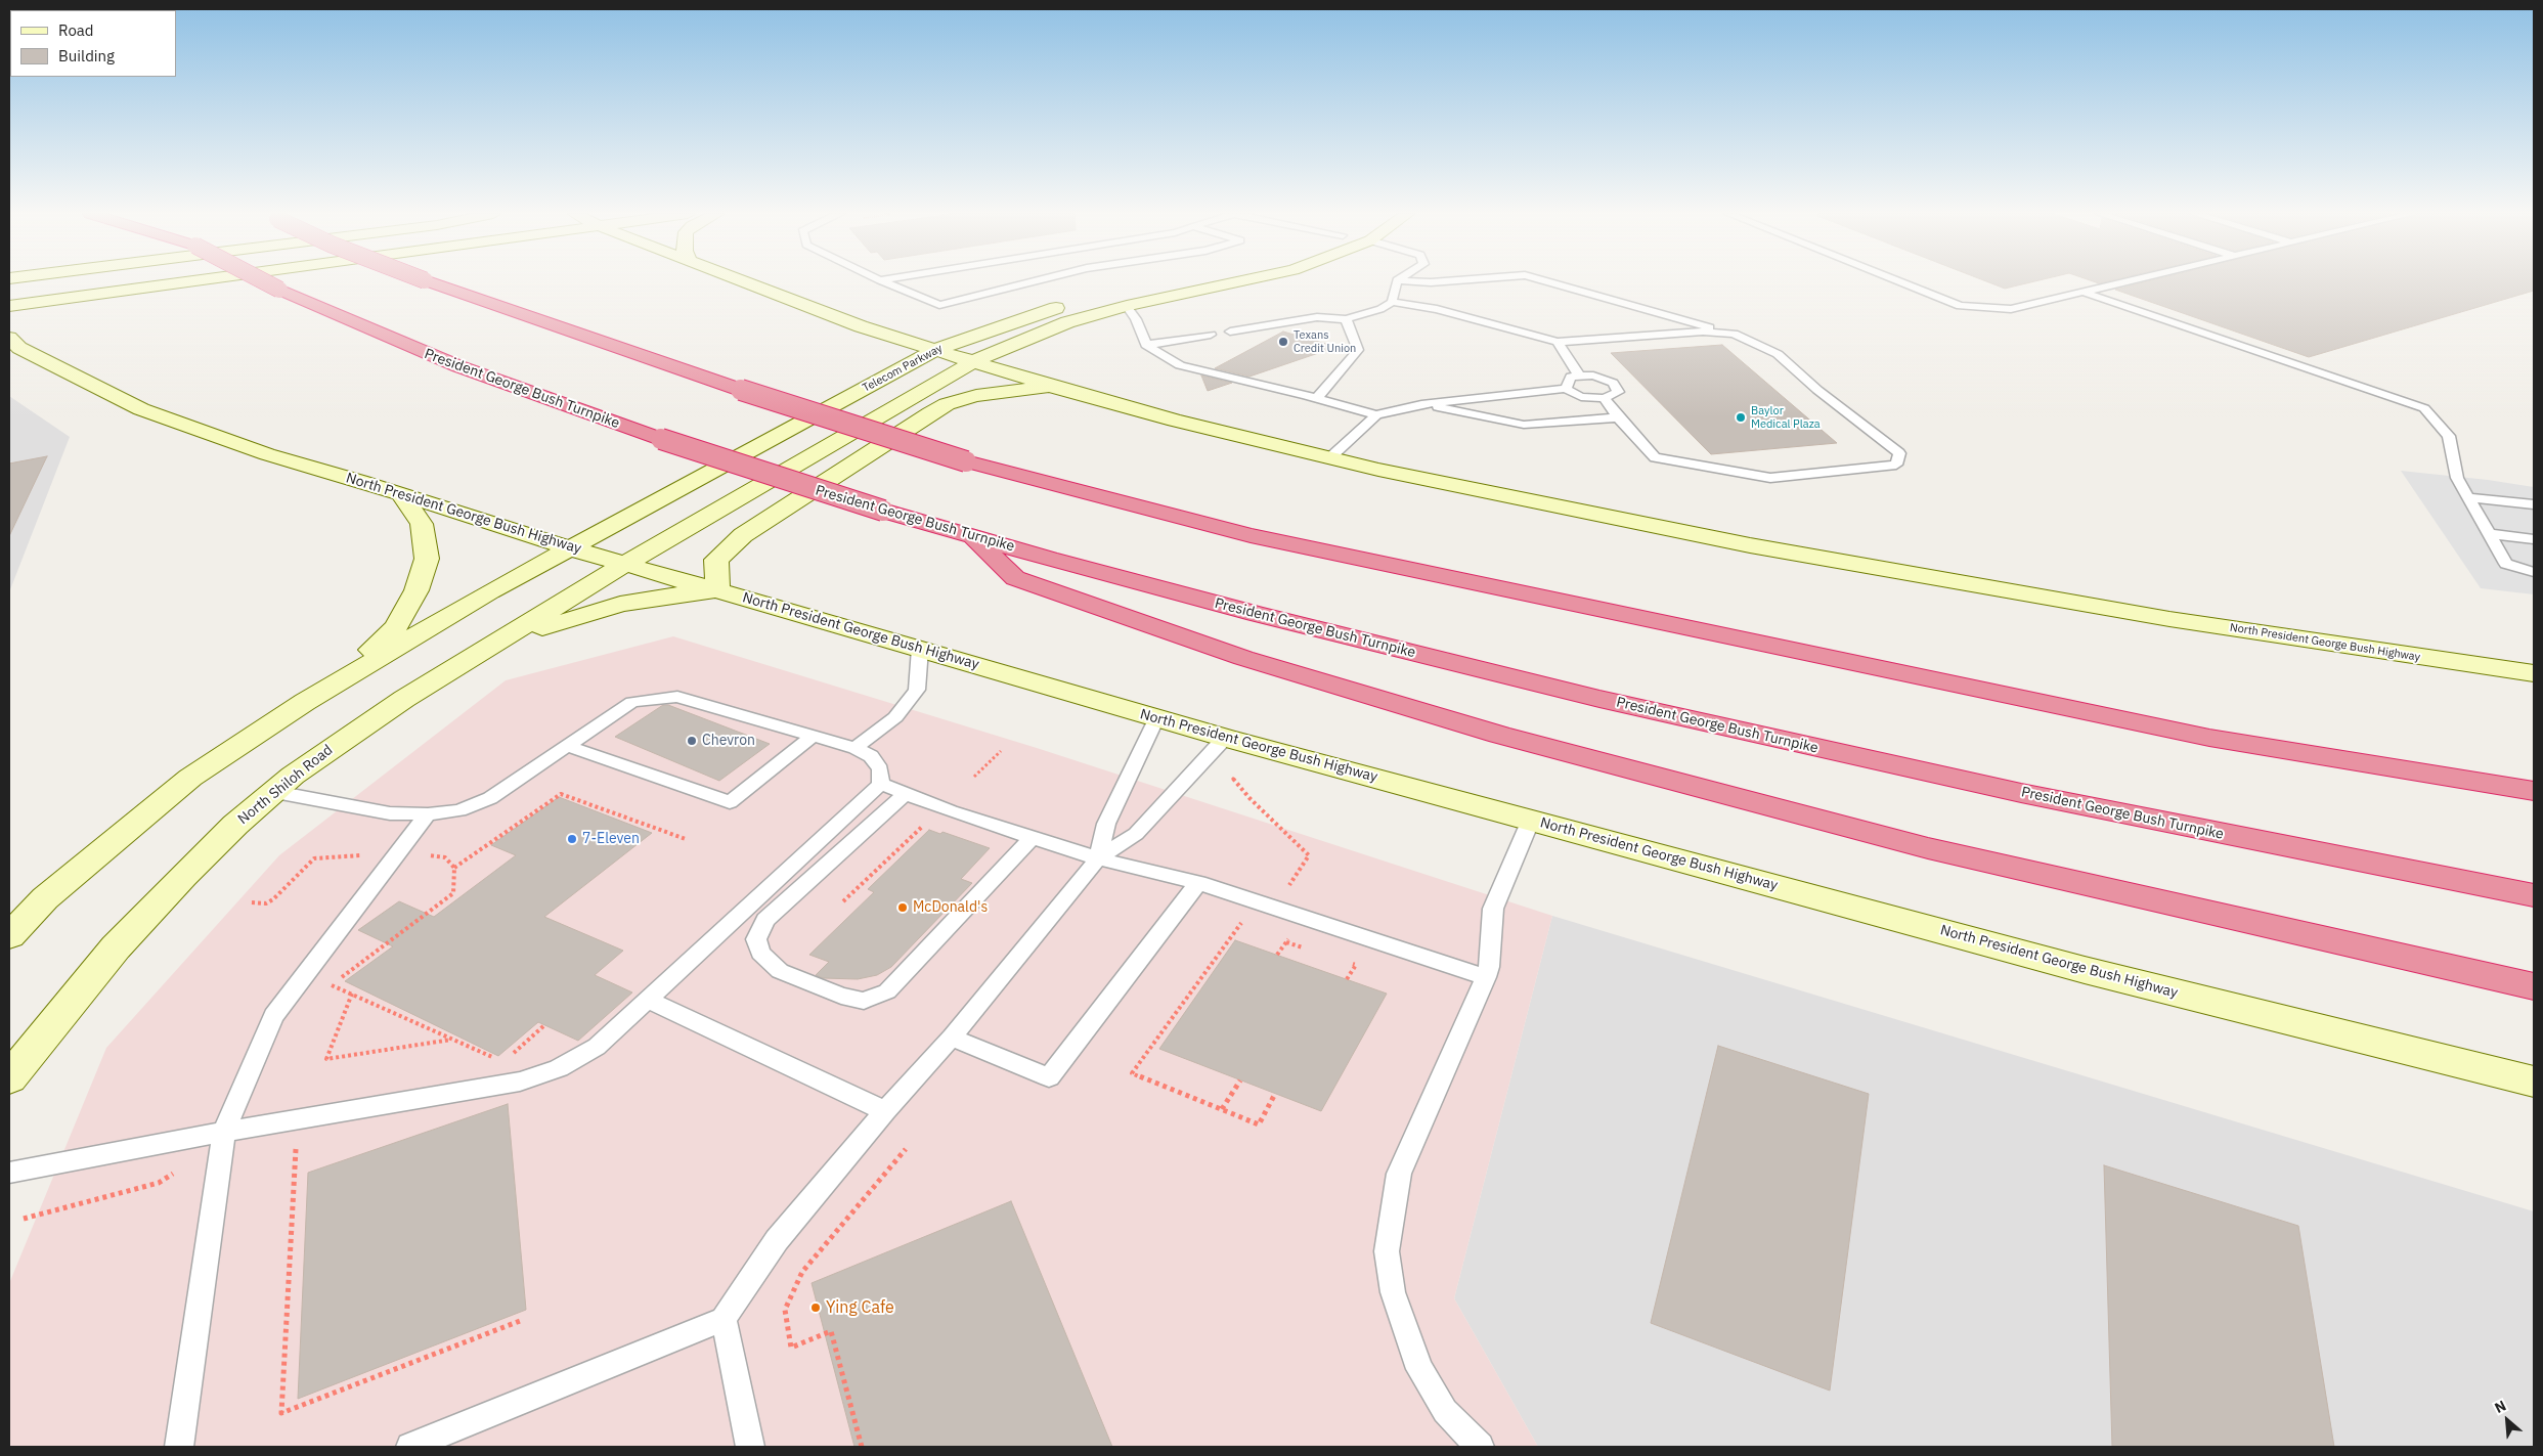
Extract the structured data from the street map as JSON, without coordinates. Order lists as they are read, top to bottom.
{
  "streets": {
    "highway": ["President George Bush Turnpike"],
    "main road": ["Telecom Parkway", "North President George Bush Highway", "North Shiloh Road"]
  },
  "crossings": [
    ["Telecom Parkway", "North President George Bush Highway"],
    ["North President George Bush Highway", "North Shiloh Road"]
  ],
  "places": [
    "Texans Credit Union",
    "Baylor Medical Plaza",
    "Chevron",
    "7-Eleven",
    "McDonald's",
    "Ying Cafe"
  ],
  "legend": ["Road", "Building"],
  "north": "top left"
}
